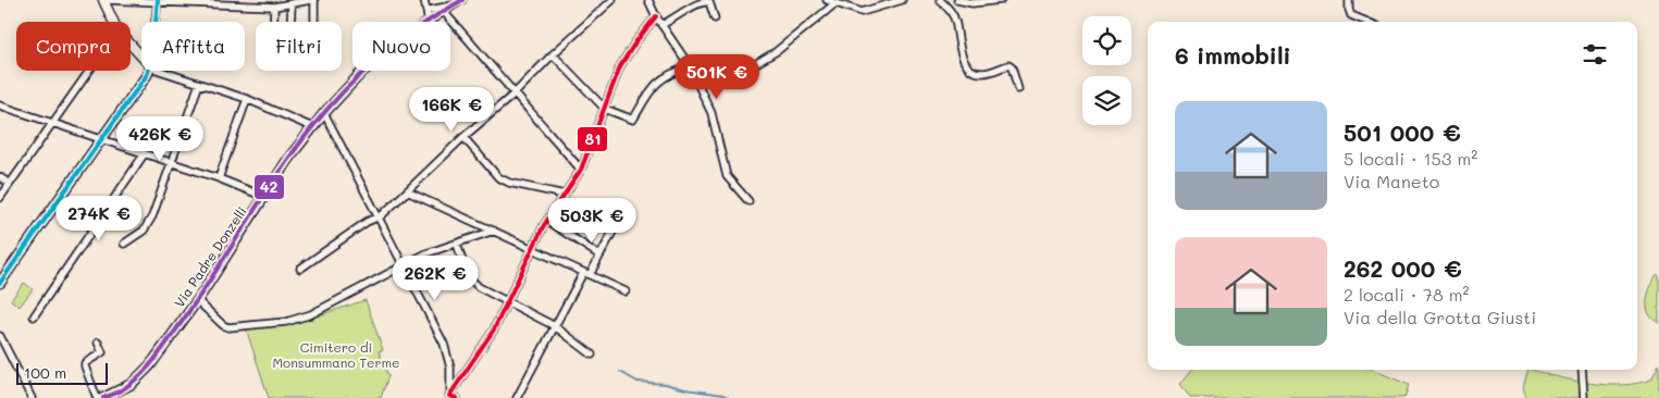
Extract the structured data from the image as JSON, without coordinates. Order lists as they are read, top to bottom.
{
  "streets": {
    "street": ["Via Padre Donzelli"]
  },
  "parks": ["Cimitero di Monsummano Terme"],
  "lines": ["transit line 78", "transit line 42", "transit line 81"],
  "scale_bar": "100 m",
  "page": {
    "chip": [
      "Compra",
      "Affitta",
      "Filtri",
      "Nuovo"
    ],
    "heading": "6 immobili",
    "price": [
      "501K €",
      "166K €",
      "426K €",
      "274K €",
      "503K €",
      "262K €"
    ],
    "list": [
      {
        "name": "501 000 €",
        "note": "5 locali · 153 m² · Via Maneto"
      },
      {
        "name": "262 000 €",
        "note": "2 locali · 78 m² · Via della Grotta Giusti"
      }
    ],
    "scale": "100 m"
  }
}
